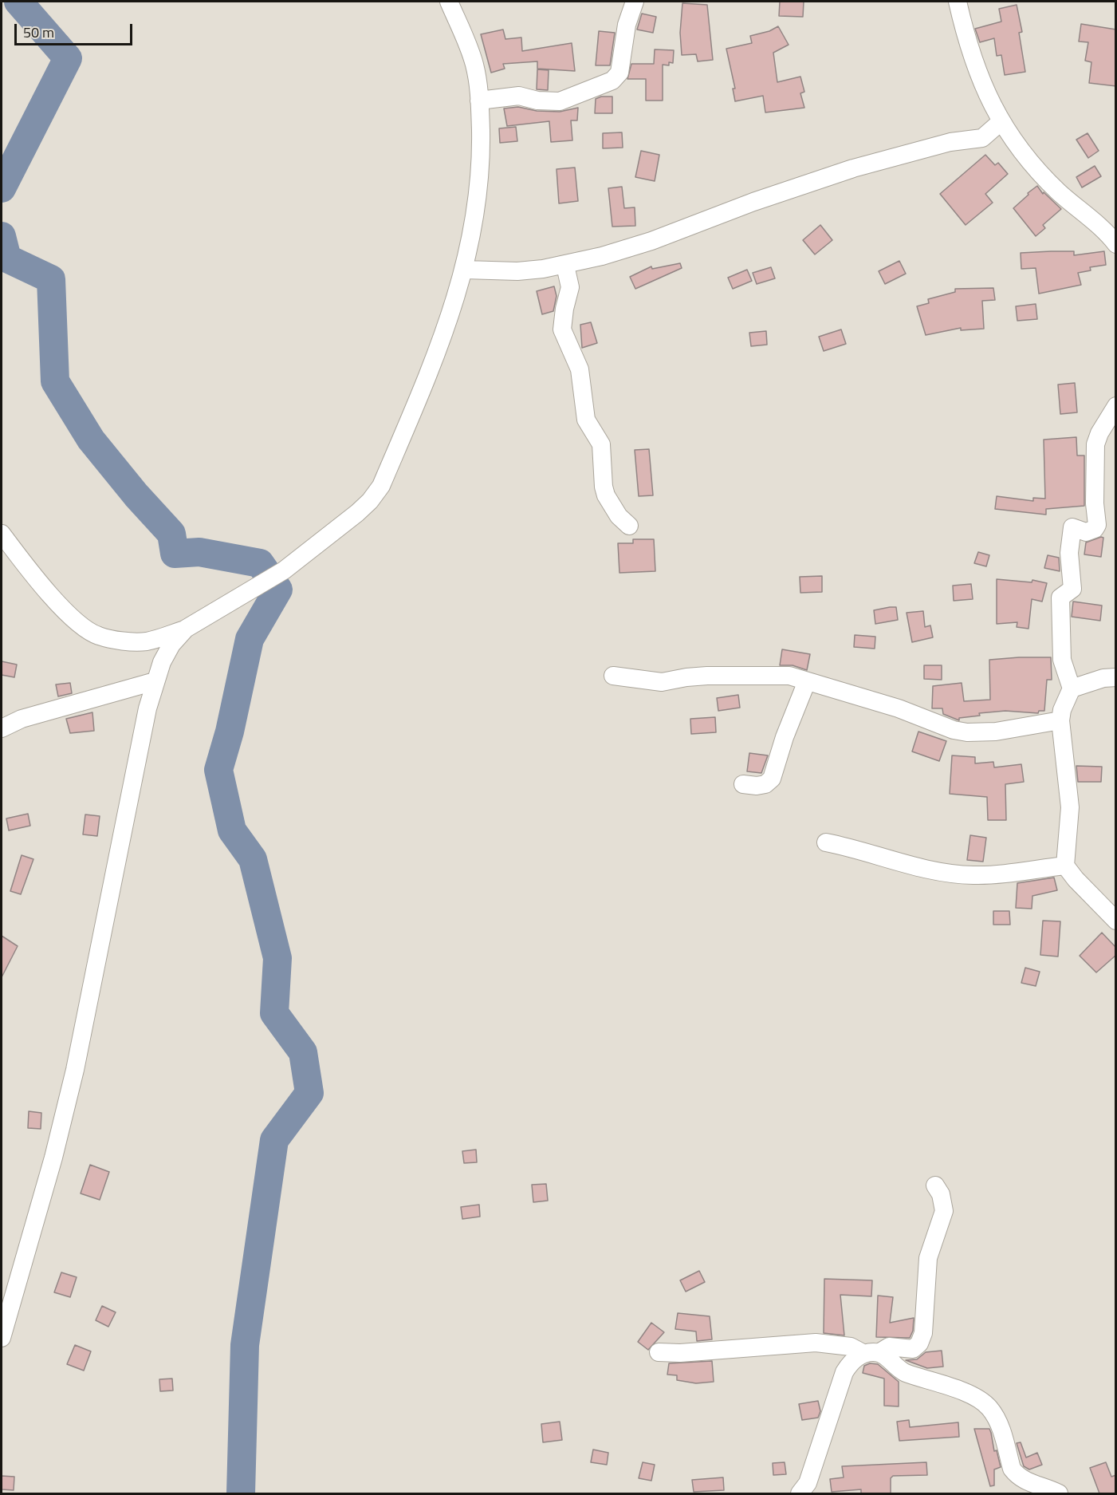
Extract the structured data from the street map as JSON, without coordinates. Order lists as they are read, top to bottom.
{
  "scale_bar": "50 m"
}
